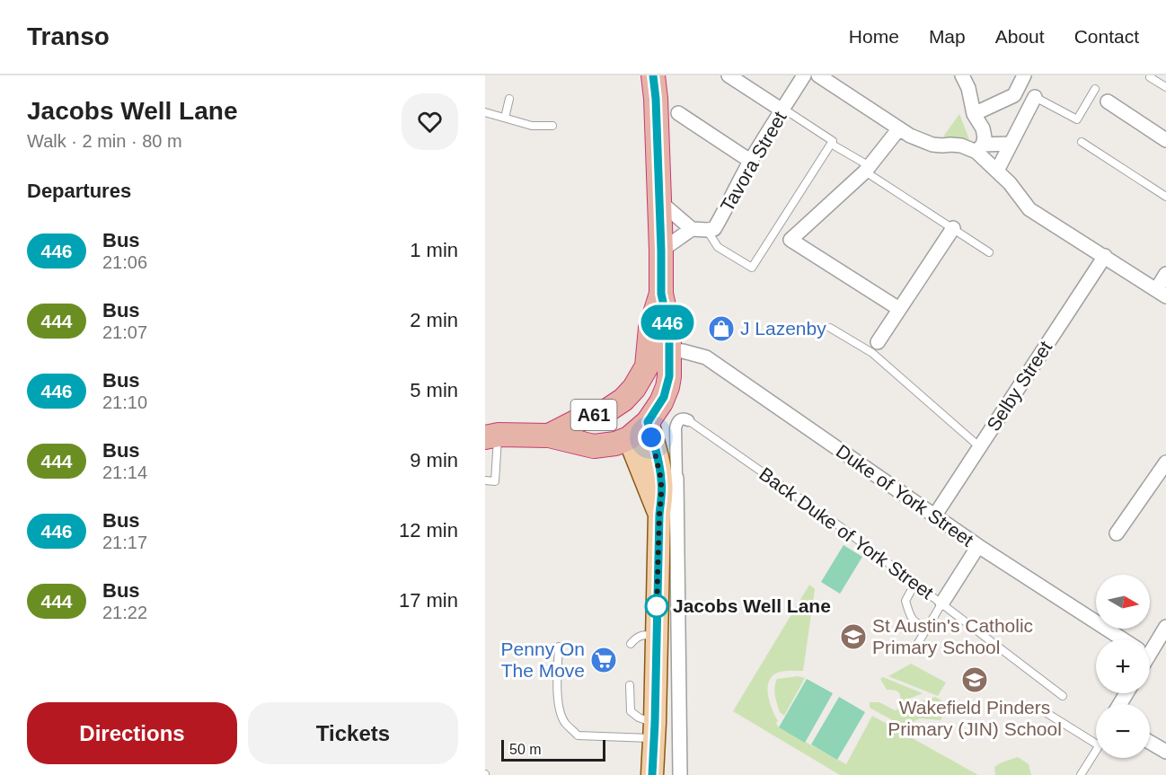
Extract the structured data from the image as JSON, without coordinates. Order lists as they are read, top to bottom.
{
  "streets": {
    "highway": ["A61"],
    "street": ["Tavora Street", "Selby Street", "Duke of York Street"],
    "lane": ["Back Duke of York Street"]
  },
  "crossings": [
    ["Selby Street", "Duke of York Street"],
    ["A61", "Duke of York Street"]
  ],
  "places": {
    "shop": ["J Lazenby"],
    "other": ["Jacobs Well Lane"],
    "school or university": ["St Austin's Catholic Primary School", "Wakefield Pinders Primary (JIN) School"],
    "supermarket": ["Penny On The Move"]
  },
  "lines": ["bus line 446"],
  "scale_bar": "50 m",
  "north": "right",
  "page": {
    "header": "Transo",
    "nav": [
      "Home",
      "Map",
      "About",
      "Contact"
    ],
    "heading": [
      ["Jacobs Well Lane", "Walk · 2 min · 80 m"],
      "Departures"
    ],
    "on_map": "446",
    "list": [
      {
        "mark": "446",
        "name": "Bus",
        "note": "21:06",
        "value": "1 min"
      },
      {
        "mark": "444",
        "name": "Bus",
        "note": "21:07",
        "value": "2 min"
      },
      {
        "mark": "446",
        "name": "Bus",
        "note": "21:10",
        "value": "5 min"
      },
      {
        "mark": "444",
        "name": "Bus",
        "note": "21:14",
        "value": "9 min"
      },
      {
        "mark": "446",
        "name": "Bus",
        "note": "21:17",
        "value": "12 min"
      },
      {
        "mark": "444",
        "name": "Bus",
        "note": "21:22",
        "value": "17 min"
      }
    ],
    "map_buttons": ["+", "−"],
    "buttons": ["Directions", "Tickets"],
    "scale": "50 m"
  }
}
